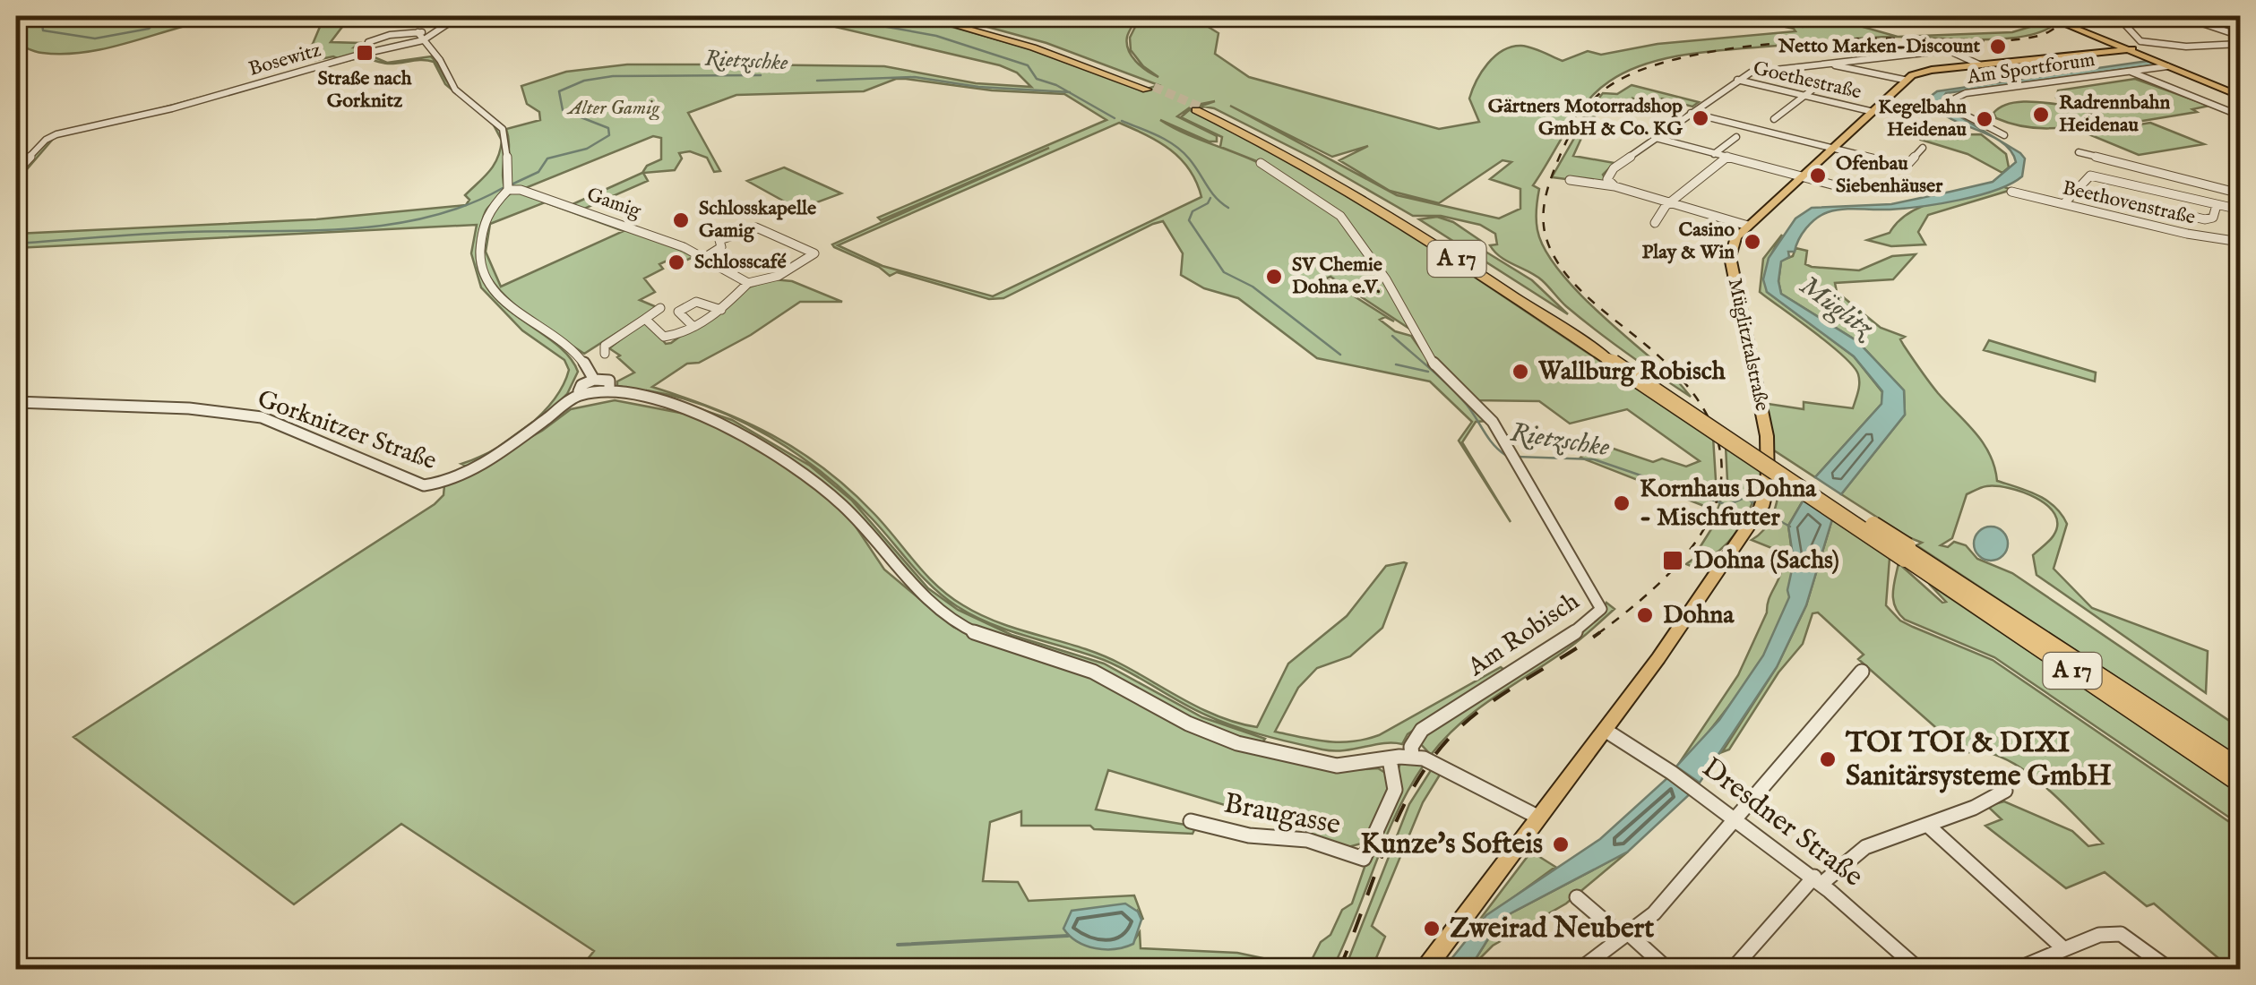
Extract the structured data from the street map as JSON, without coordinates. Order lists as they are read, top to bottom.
{
  "streets": {
    "highway": ["A 17"],
    "main road": ["Müglitztalstraße"],
    "street": [
      "Bosewitz",
      "Am Sportforum",
      "Goethestraße",
      "Gamig",
      "Beethovenstraße",
      "Gorknitzer Straße",
      "Am Robisch",
      "Braugasse",
      "Dresdner Straße"
    ]
  },
  "crossings": [
    ["Goethestraße", "Müglitztalstraße"],
    ["Müglitztalstraße", "Dresdner Straße"]
  ],
  "water": ["Rietzschke", "Müglitz"],
  "parks": ["Alter Gamig"],
  "places": {
    "other": [
      "Netto Marken-Discount",
      "Radrennbahn Heidenau",
      "Gärtners Motorradshop GmbH & Co. KG",
      "Kegelbahn Heidenau",
      "Ofenbau Siebenhäuser",
      "Schlosskapelle Gamig",
      "Casino Play & Win",
      "Schlosscafé",
      "SV Chemie Dohna e.V.",
      "Wallburg Robisch",
      "Kornhaus Dohna - Mischfutter",
      "Dohna",
      "TOI TOI & DIXI Sanitärsysteme GmbH",
      "Kunze's Softeis",
      "Zweirad Neubert"
    ],
    "transit": ["Straße nach Gorknitz", "Dohna (Sachs)"]
  }
}
